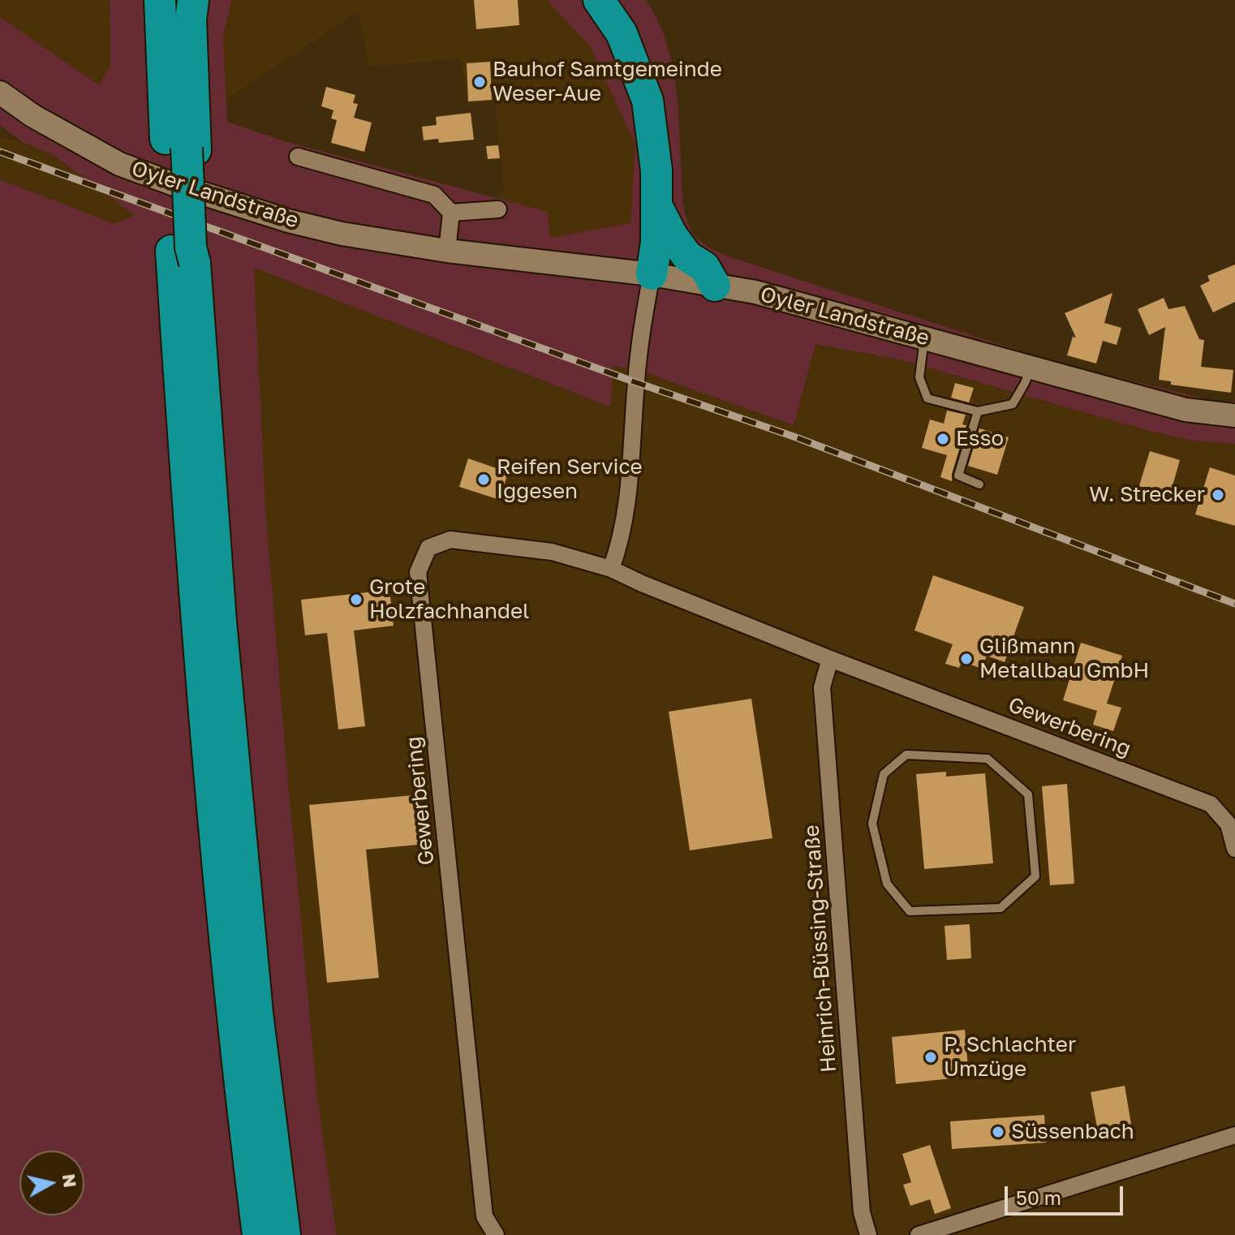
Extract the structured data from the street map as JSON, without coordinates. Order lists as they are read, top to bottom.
{
  "streets": {
    "main road": ["Oyler Landstraße"],
    "street": ["Gewerbering", "Heinrich-Büssing-Straße"]
  },
  "crossings": [
    ["Gewerbering", "Heinrich-Büssing-Straße"]
  ],
  "places": [
    "Bauhof Samtgemeinde Weser-Aue",
    "Esso",
    "Reifen Service Iggesen",
    "W. Strecker",
    "Grote Holzfachhandel",
    "Glißmann Metallbau GmbH",
    "P. Schlachter Umzüge",
    "Süssenbach"
  ],
  "scale_bar": "50 m",
  "north": "right"
}
